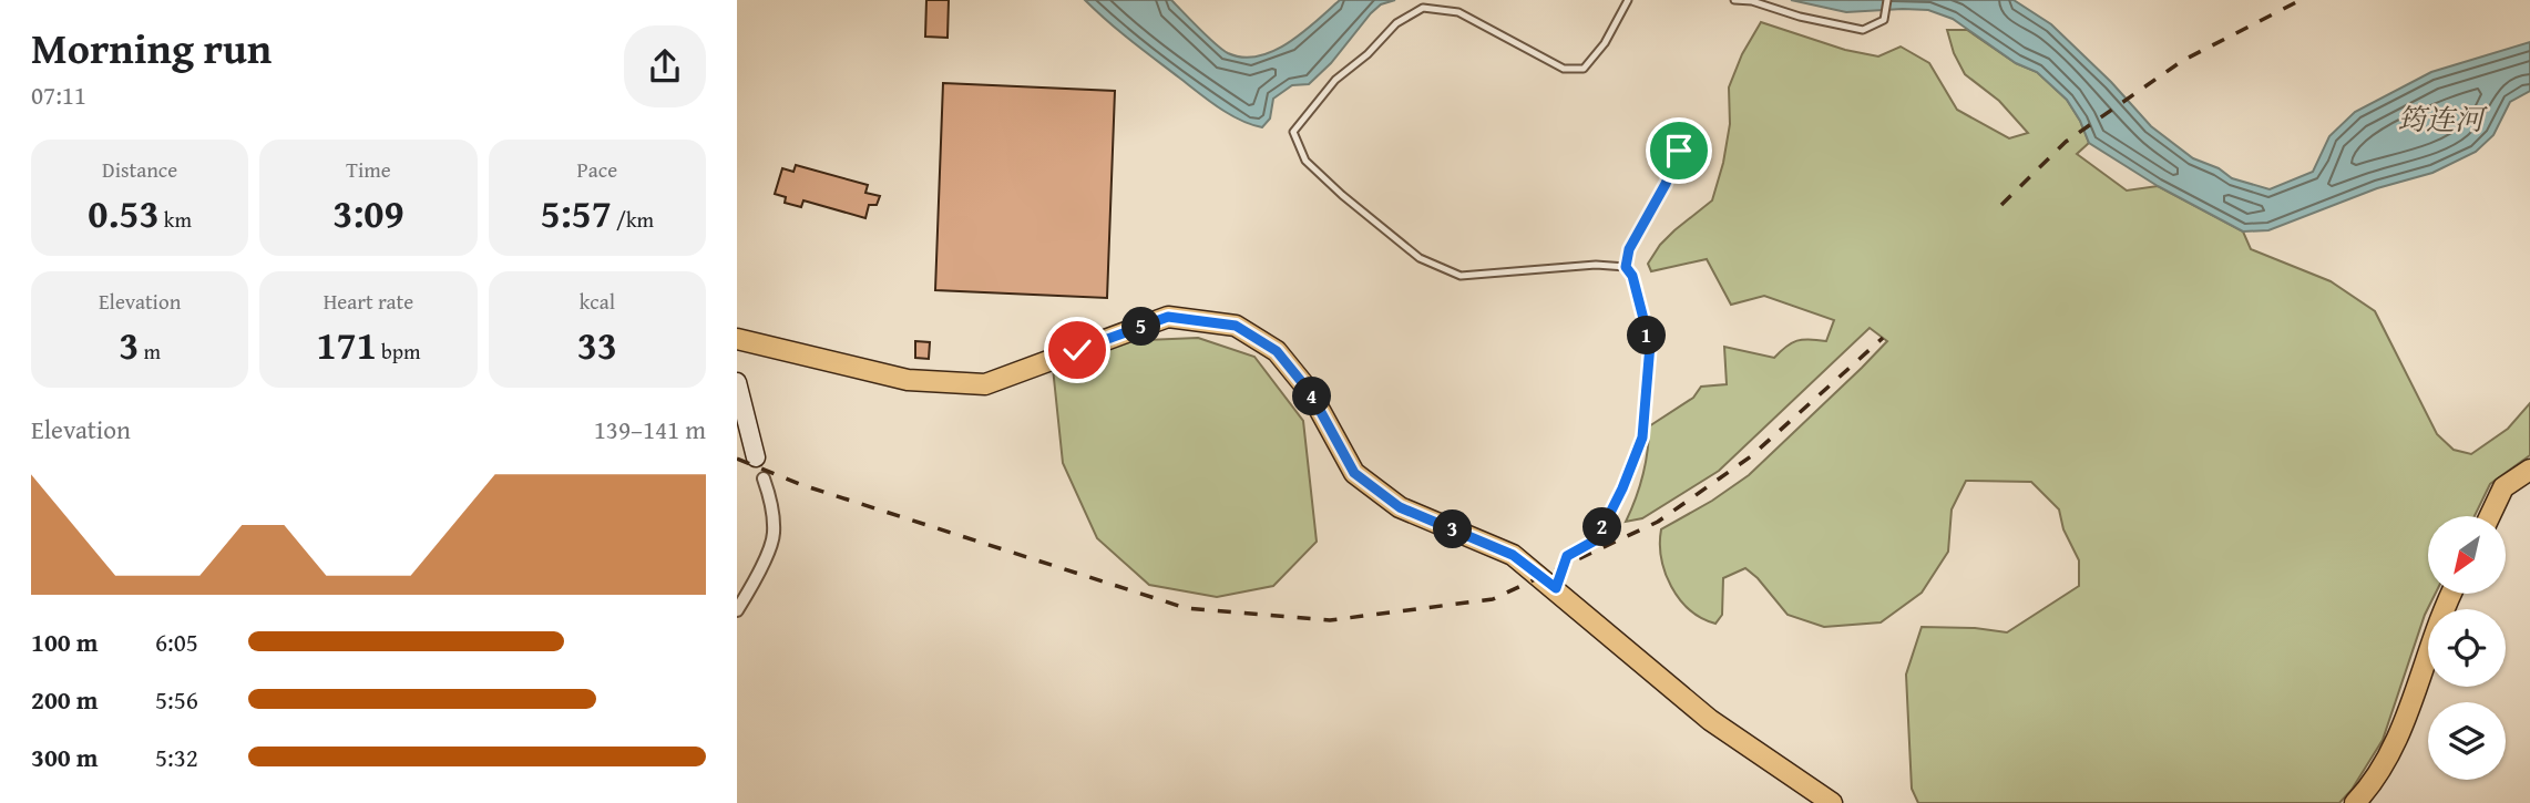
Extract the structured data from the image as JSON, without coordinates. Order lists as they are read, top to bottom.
{
  "water": ["筠连河"],
  "north": "bottom left",
  "page": {
    "heading": ["Morning run", "07:11"],
    "stats": [
      ["Distance", "0.53 km"],
      ["Time", "3:09"],
      ["Pace", "5:57 /km"],
      ["Elevation", "3 m"],
      ["Heart rate", "171 bpm"],
      ["kcal", "33"]
    ],
    "pins": [
      "5",
      "1",
      "4",
      "2",
      "3"
    ],
    "chart": ["Elevation", "139–141 m"],
    "list": [
      {
        "name": "100 m",
        "note": "6:05"
      },
      {
        "name": "200 m",
        "note": "5:56"
      },
      {
        "name": "300 m",
        "note": "5:32"
      }
    ]
  }
}
